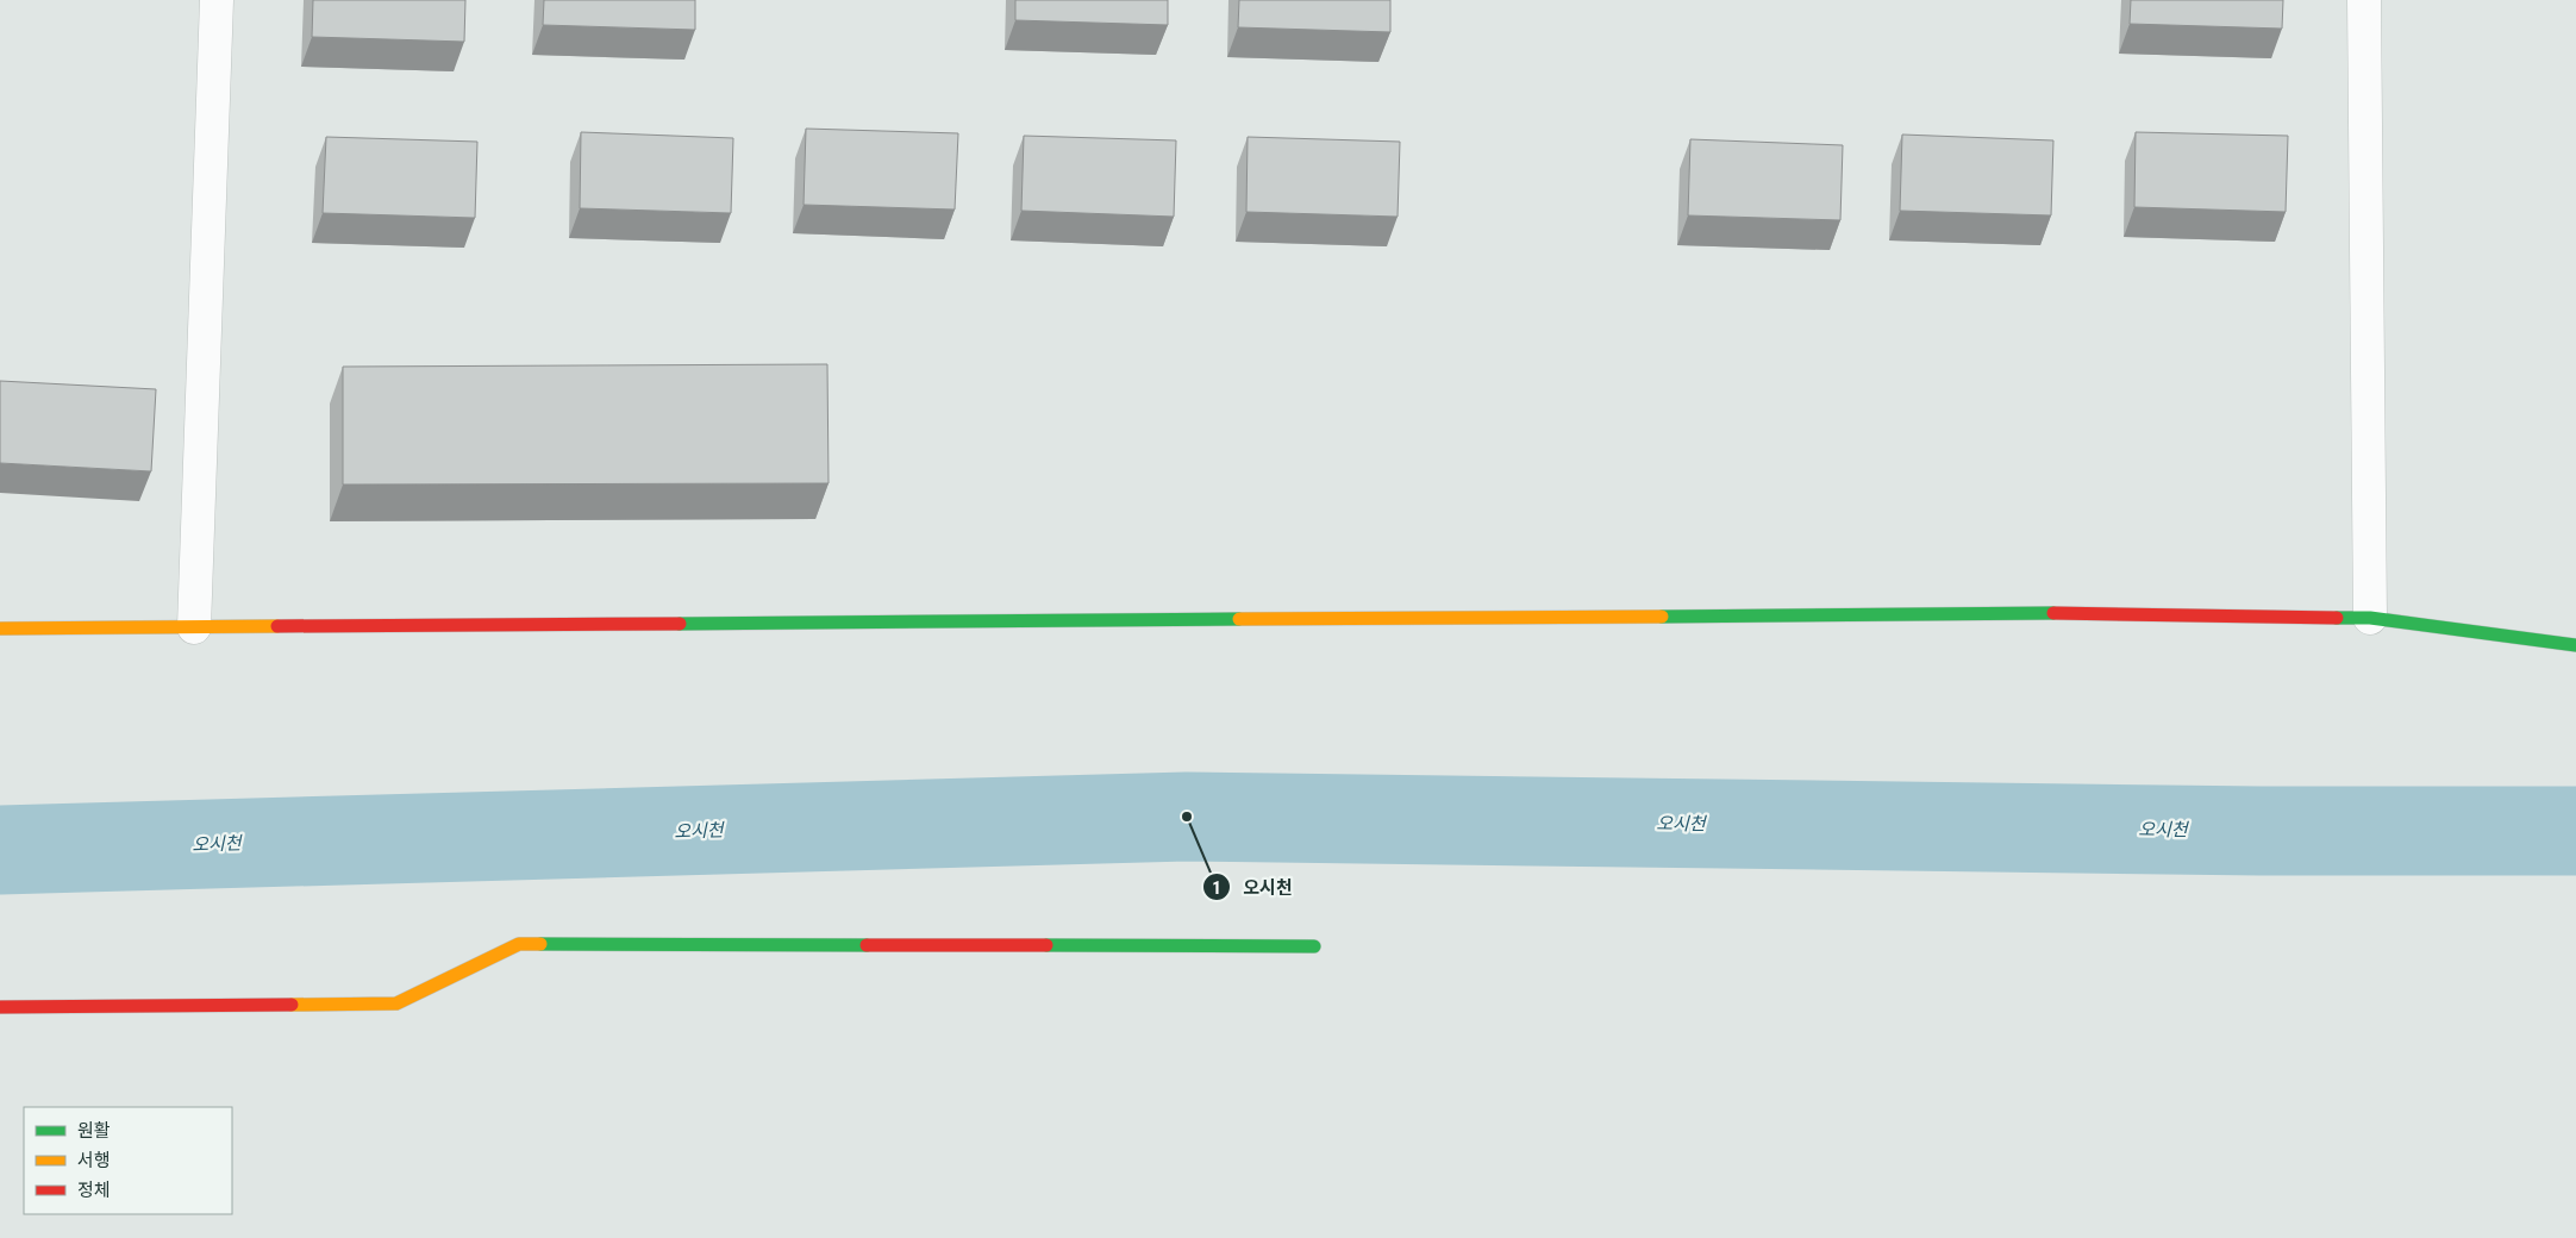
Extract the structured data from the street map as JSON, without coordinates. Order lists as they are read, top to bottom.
{
  "water": ["오시천"],
  "places": ["오시천"],
  "legend": ["원활", "서행", "정체"]
}
